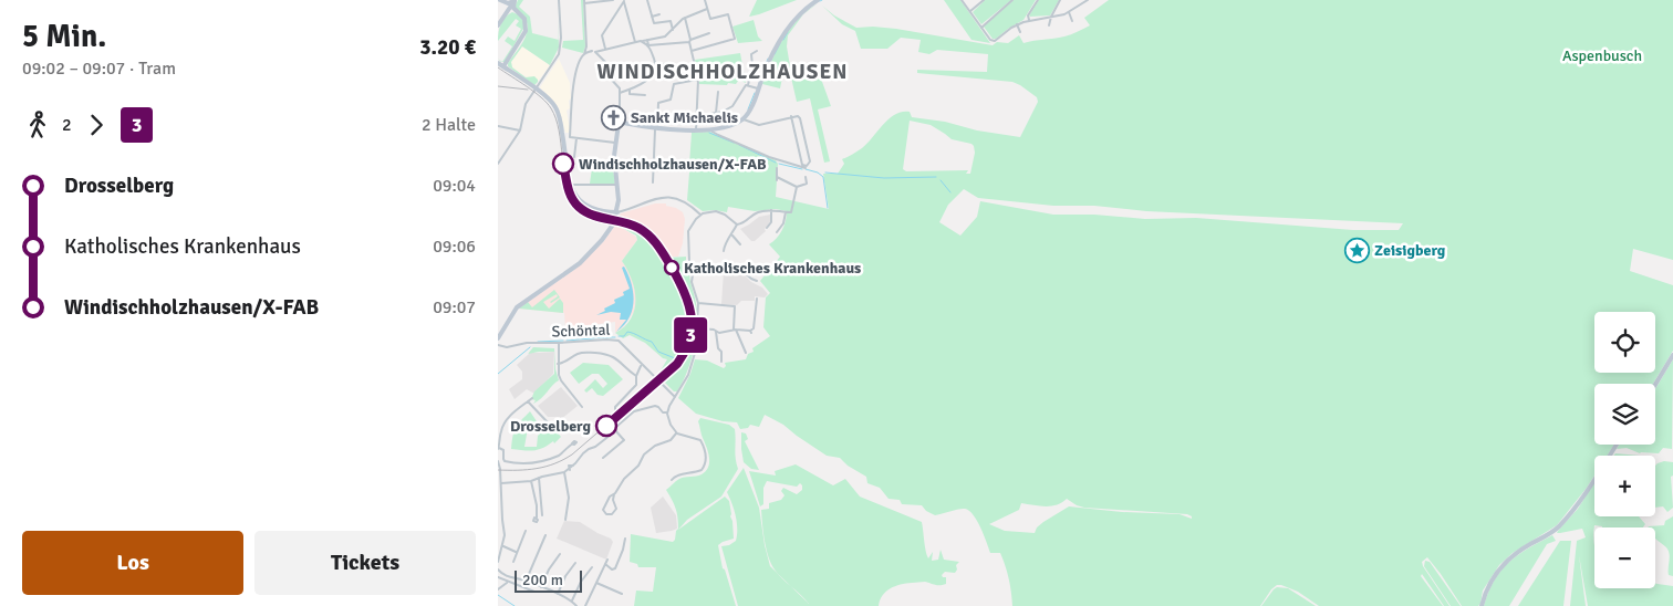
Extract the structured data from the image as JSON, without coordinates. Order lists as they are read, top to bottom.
{
  "streets": {
    "street": ["Schöntal"]
  },
  "districts": ["WINDISCHHOLZHAUSEN"],
  "parks": ["Aspenbusch"],
  "places": {
    "church": ["Sankt Michaelis"],
    "other": ["Windischholzhausen/X-FAB", "Katholisches Krankenhaus", "Drosselberg"],
    "place": ["Zeisigberg"]
  },
  "lines": ["tram line 3"],
  "scale_bar": "200 m",
  "page": {
    "heading": ["5 Min.", "09:02 – 09:07 · Tram", "3.20 €"],
    "on_map": "3",
    "legs": ["2", "3", "2 Halte"],
    "list": [
      {
        "name": "Drosselberg",
        "value": "09:04"
      },
      {
        "name": "Katholisches Krankenhaus",
        "value": "09:06"
      },
      {
        "name": "Windischholzhausen/X-FAB",
        "value": "09:07"
      }
    ],
    "map_buttons": ["+", "−"],
    "buttons": ["Los", "Tickets"],
    "scale": "200 m"
  }
}
